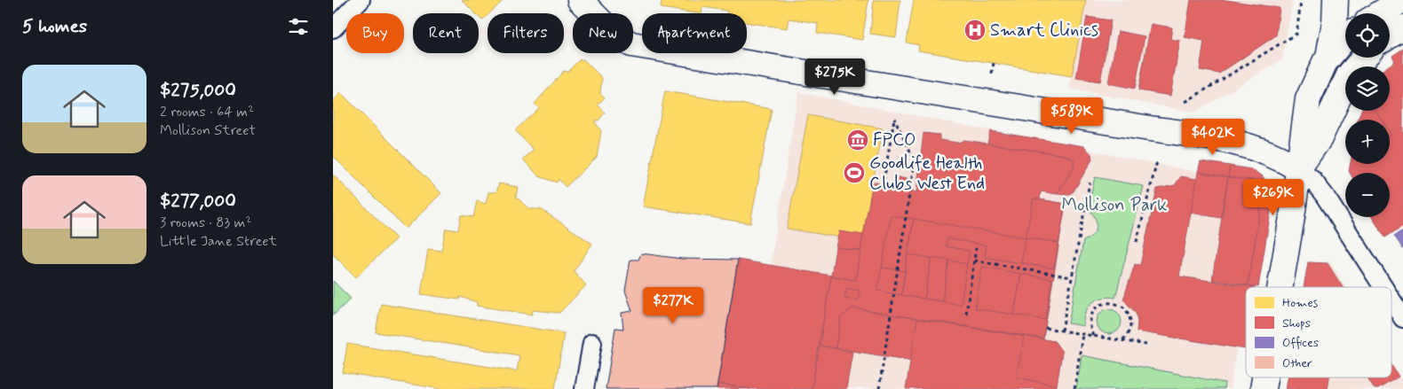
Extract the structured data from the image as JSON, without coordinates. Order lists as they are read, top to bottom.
{
  "parks": ["Mollison Park"],
  "places": {
    "hospital": ["Smart Clinics"],
    "museum": ["FPCO"],
    "sports": ["Goodlife Health Clubs West End"]
  },
  "legend": [
    "Homes",
    "Shops",
    "Offices",
    "Other"
  ],
  "page": {
    "heading": "5 homes",
    "map_buttons": ["+", "−"],
    "chip": [
      "Buy",
      "Rent",
      "Filters",
      "New",
      "Apartment"
    ],
    "list": [
      {
        "name": "$275,000",
        "note": "2 rooms · 64 m² · Mollison Street"
      },
      {
        "name": "$277,000",
        "note": "3 rooms · 83 m² · Little Jane Street"
      }
    ],
    "price": [
      "$275K",
      "$589K",
      "$402K",
      "$269K",
      "$277K"
    ]
  }
}
